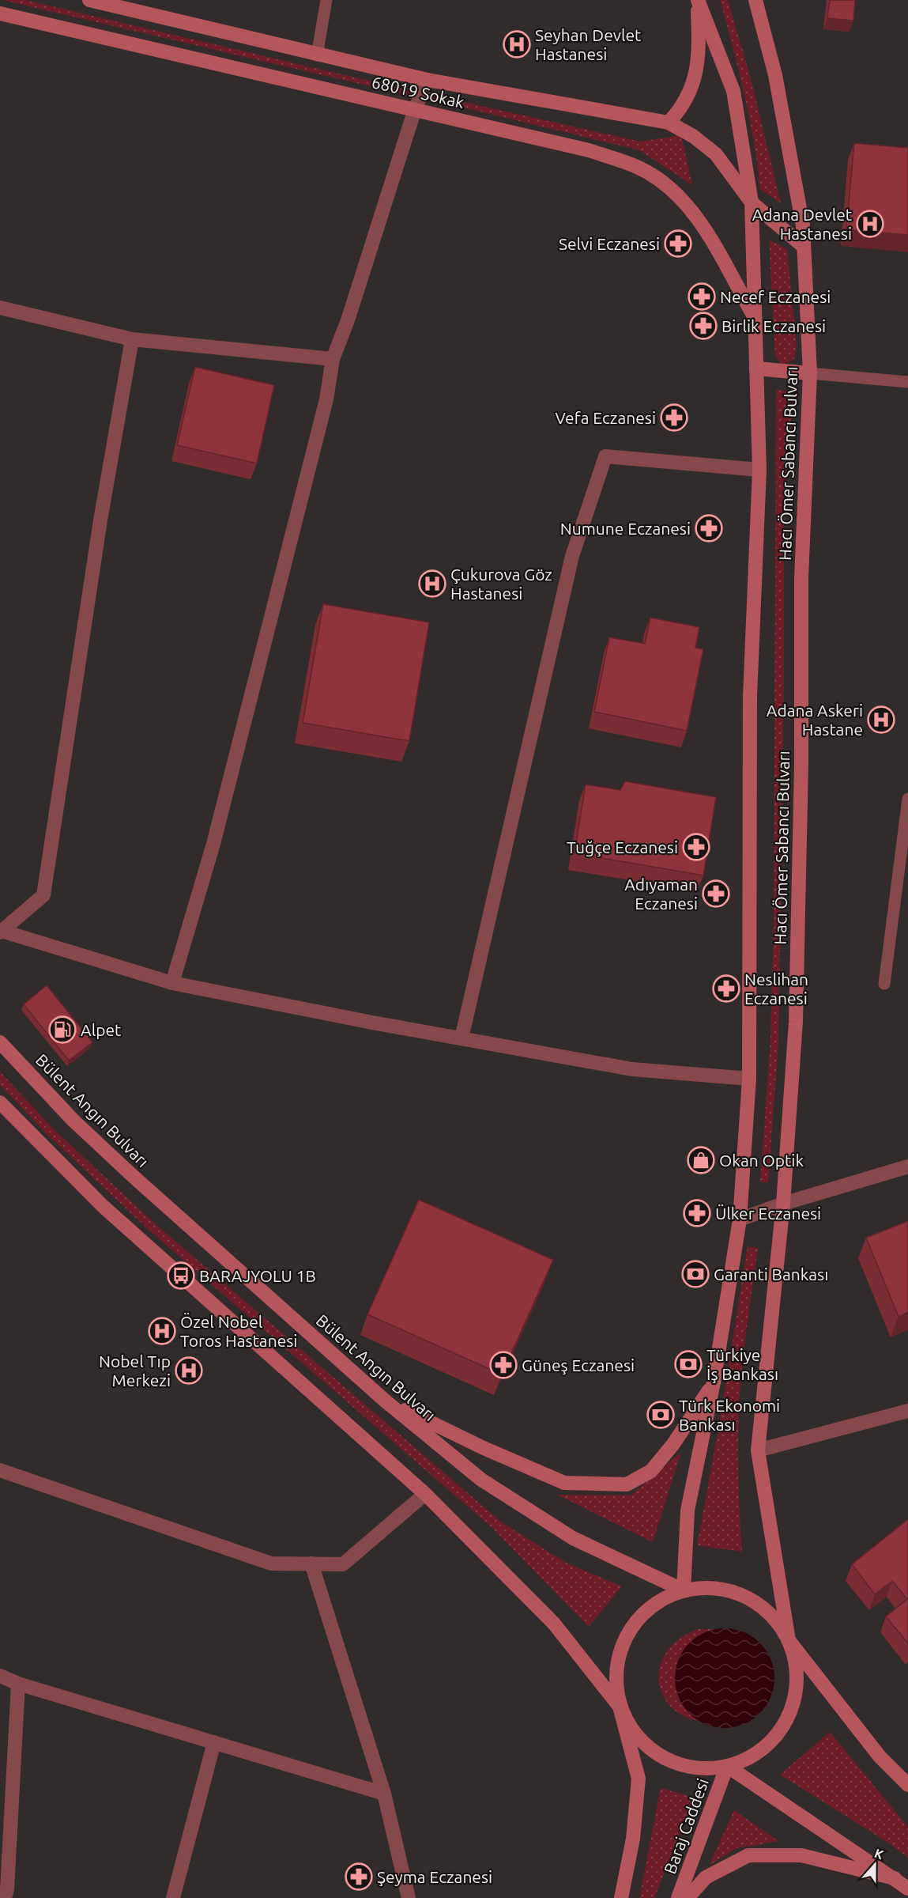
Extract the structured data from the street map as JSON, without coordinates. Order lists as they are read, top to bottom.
{
  "streets": {
    "main road": [
      "68019 Sokak",
      "Hacı Ömer Sabancı Bulvarı",
      "Bülent Angın Bulvarı",
      "Baraj Caddesi"
    ]
  },
  "crossings": [
    ["68019 Sokak", "Hacı Ömer Sabancı Bulvarı"],
    ["Hacı Ömer Sabancı Bulvarı", "Bülent Angın Bulvarı"],
    ["Hacı Ömer Sabancı Bulvarı", "Baraj Caddesi"]
  ],
  "places": {
    "hospital": [
      "Seyhan Devlet Hastanesi",
      "Adana Devlet Hastanesi",
      "Çukurova Göz Hastanesi",
      "Adana Askeri Hastane",
      "Özel Nobel Toros Hastanesi",
      "Nobel Tıp Merkezi"
    ],
    "pharmacy": [
      "Selvi Eczanesi",
      "Necef Eczanesi",
      "Birlik Eczanesi",
      "Vefa Eczanesi",
      "Numune Eczanesi",
      "Tuğçe Eczanesi",
      "Adıyaman Eczanesi",
      "Neslihan Eczanesi",
      "Ülker Eczanesi",
      "Güneş Eczanesi",
      "Şeyma Eczanesi"
    ],
    "fuel station": ["Alpet"],
    "shop": ["Okan Optik"],
    "bank": ["Garanti Bankası", "Türkiye İş Bankası", "Türk Ekonomi Bankası"],
    "bus stop": ["BARAJYOLU 1B"]
  },
  "north": "top"
}
